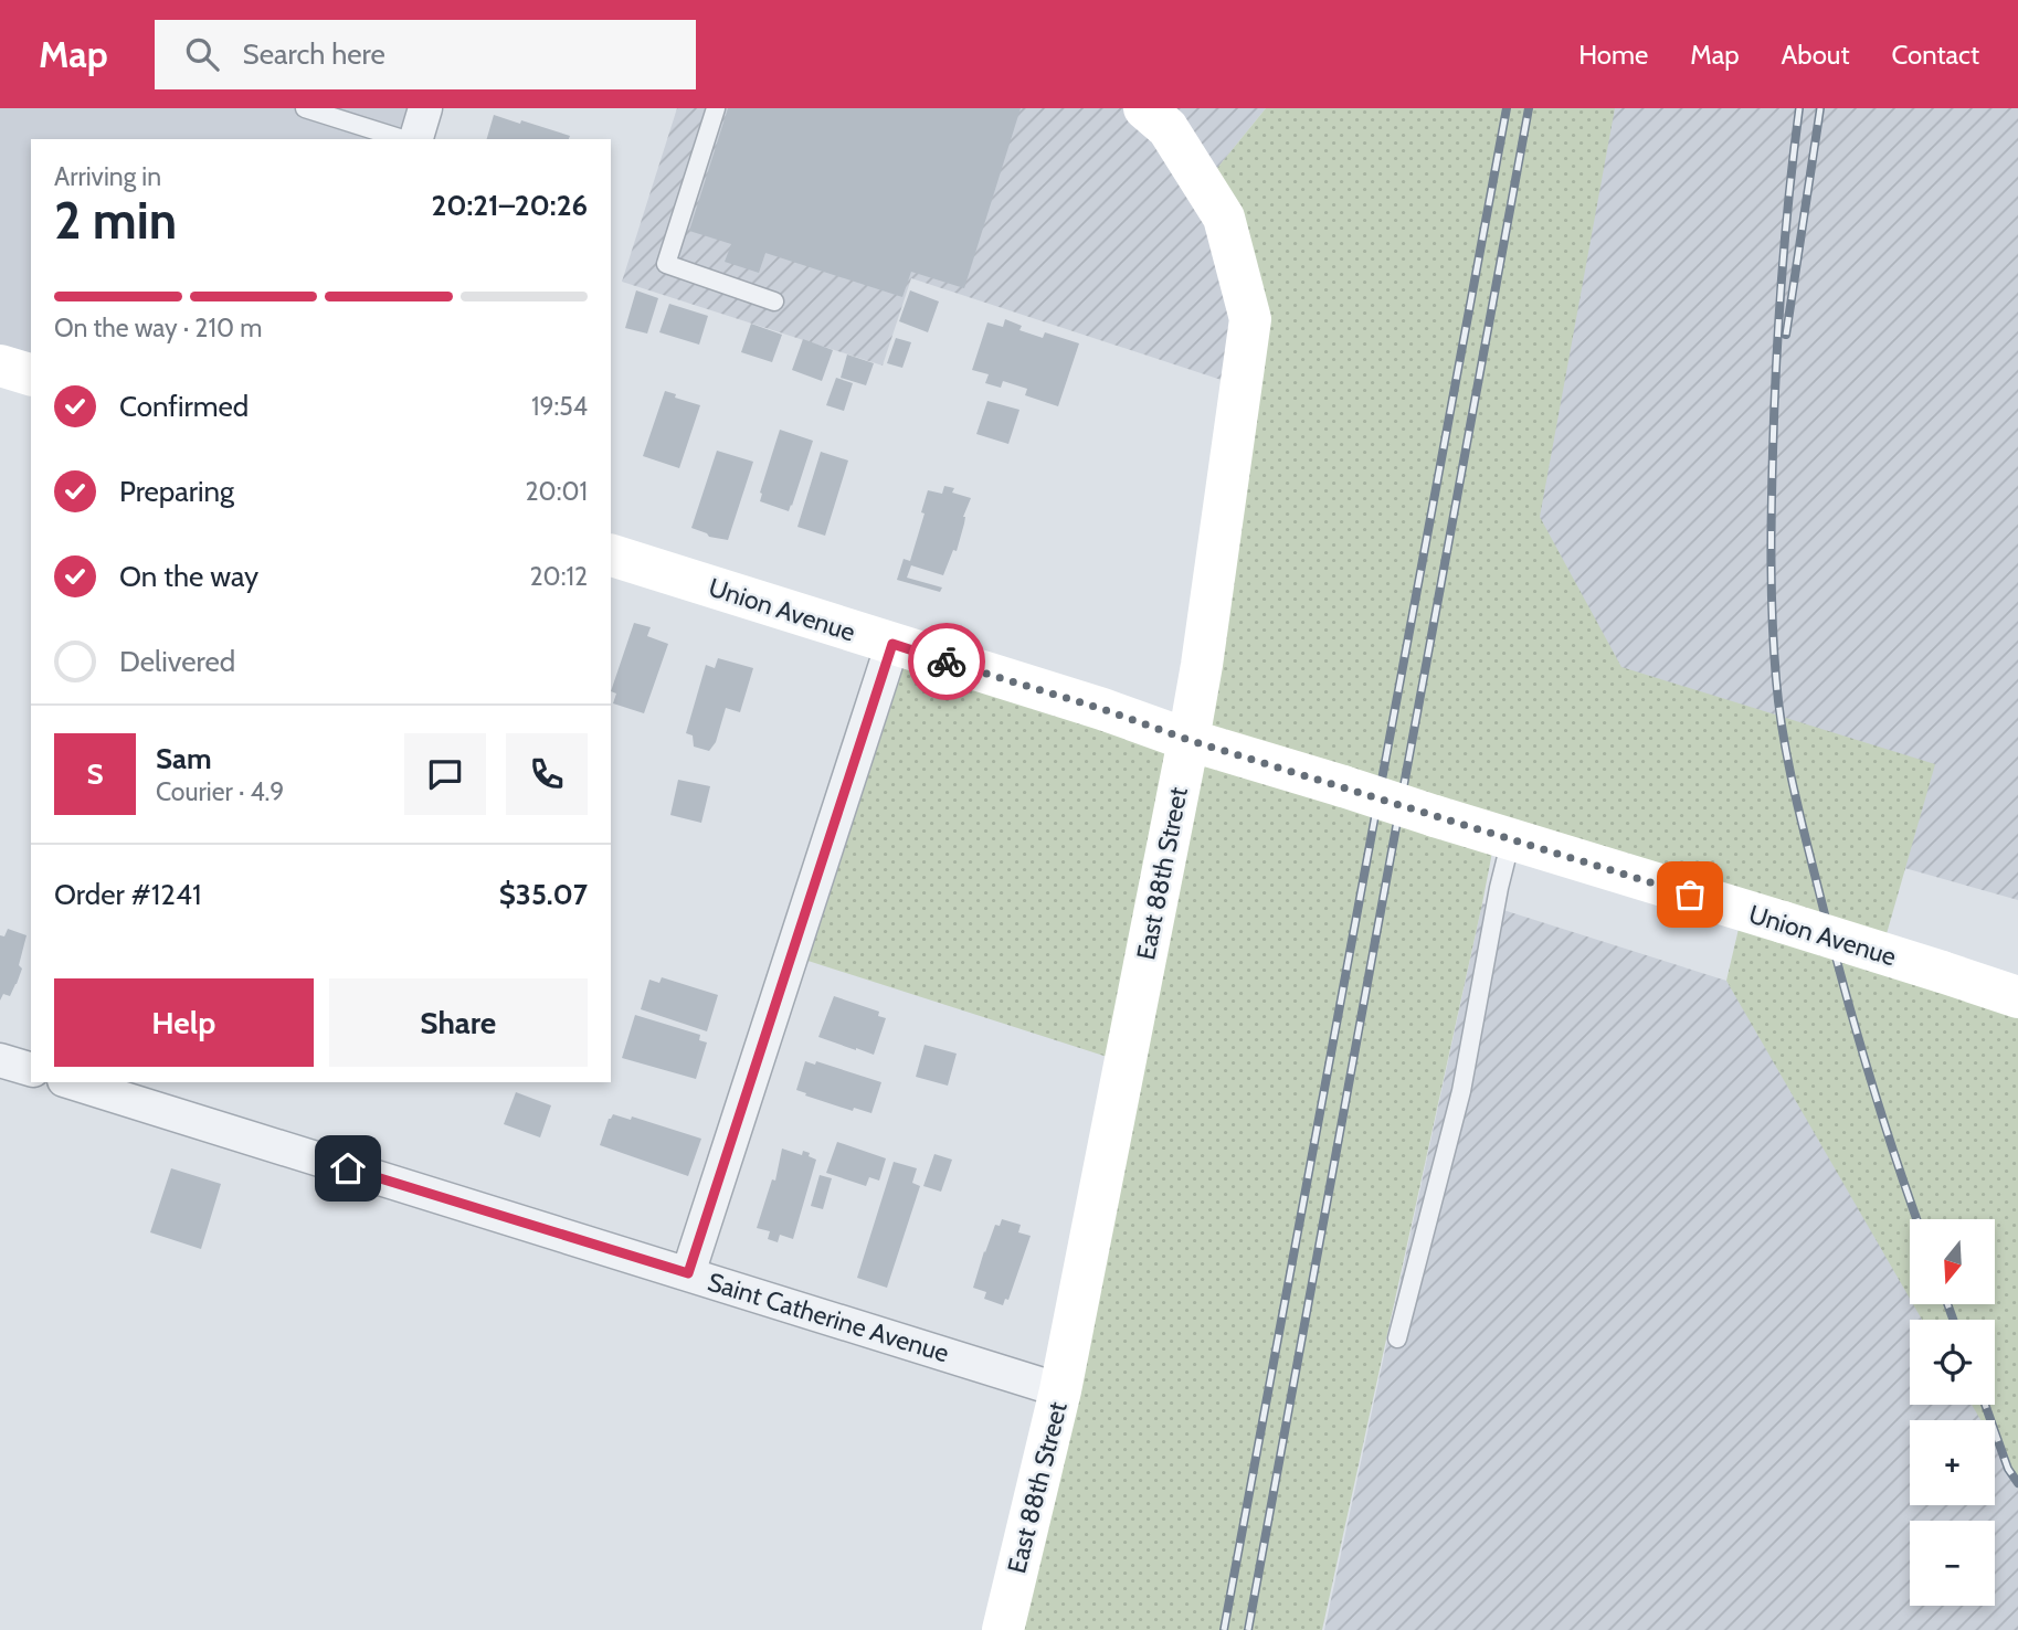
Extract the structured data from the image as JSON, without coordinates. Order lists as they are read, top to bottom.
{
  "streets": {
    "street": ["Union Avenue", "East 88th Street", "Saint Catherine Avenue"]
  },
  "crossings": [
    ["Union Avenue", "East 88th Street"],
    ["East 88th Street", "Saint Catherine Avenue"]
  ],
  "north": "bottom",
  "page": {
    "header": "Map",
    "search": "Search here",
    "nav": [
      "Home",
      "Map",
      "About",
      "Contact"
    ],
    "heading": ["2 min", "Arriving in", "20:21–20:26"],
    "panel": [
      "Sam",
      "Courier · 4.9",
      "Order #1241",
      "$35.07"
    ],
    "bar": "On the way · 210 m",
    "list": [
      ["Confirmed", "19:54"],
      ["Preparing", "20:01"],
      ["On the way", "20:12"],
      "Delivered"
    ],
    "round": "S",
    "buttons": ["Help", "Share"],
    "map_buttons": ["+", "−"]
  }
}
